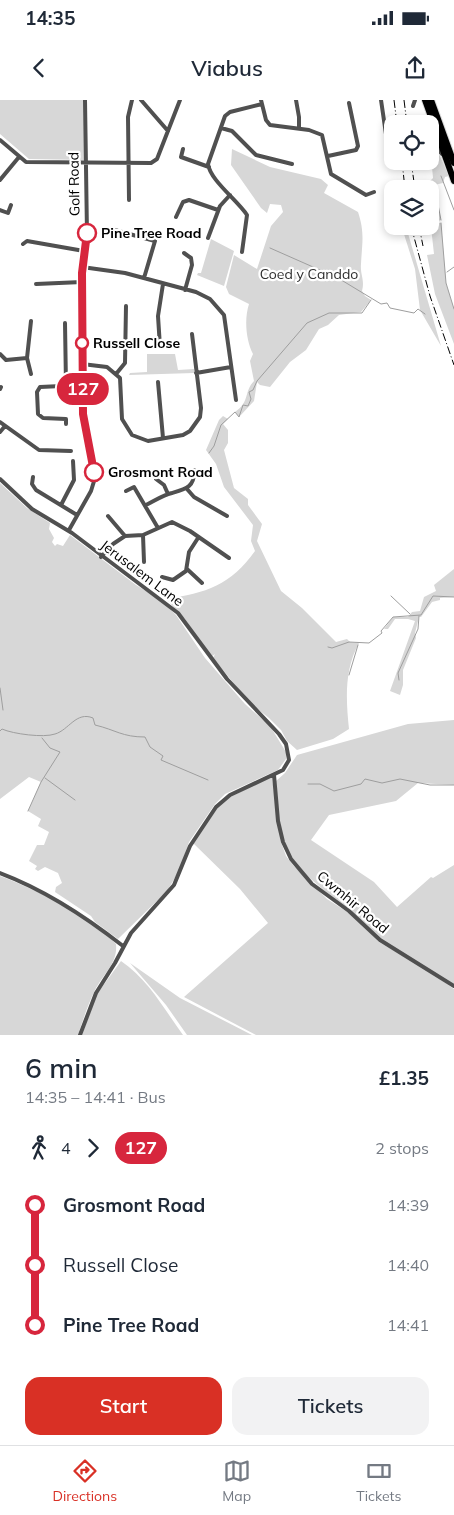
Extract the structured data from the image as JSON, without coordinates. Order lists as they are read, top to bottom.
{
  "streets": {
    "street": ["Golf Road", "Jerusalem Lane", "Cwmhir Road"]
  },
  "crossings": [
    ["Golf Road", "Jerusalem Lane"],
    ["Jerusalem Lane", "Cwmhir Road"]
  ],
  "parks": ["Coed y Canddo"],
  "places": ["Pine Tree Road", "Russell Close", "Grosmont Road"],
  "lines": ["bus line 127"],
  "page": {
    "status": "14:35",
    "header": "Viabus",
    "on_map": "127",
    "heading": ["6 min", "14:35 – 14:41 · Bus", "£1.35"],
    "legs": ["4", "127", "2 stops"],
    "list": [
      {
        "name": "Grosmont Road",
        "value": "14:39"
      },
      {
        "name": "Russell Close",
        "value": "14:40"
      },
      {
        "name": "Pine Tree Road",
        "value": "14:41"
      }
    ],
    "buttons": ["Start", "Tickets"],
    "tabs": ["Directions", "Map", "Tickets"]
  }
}
